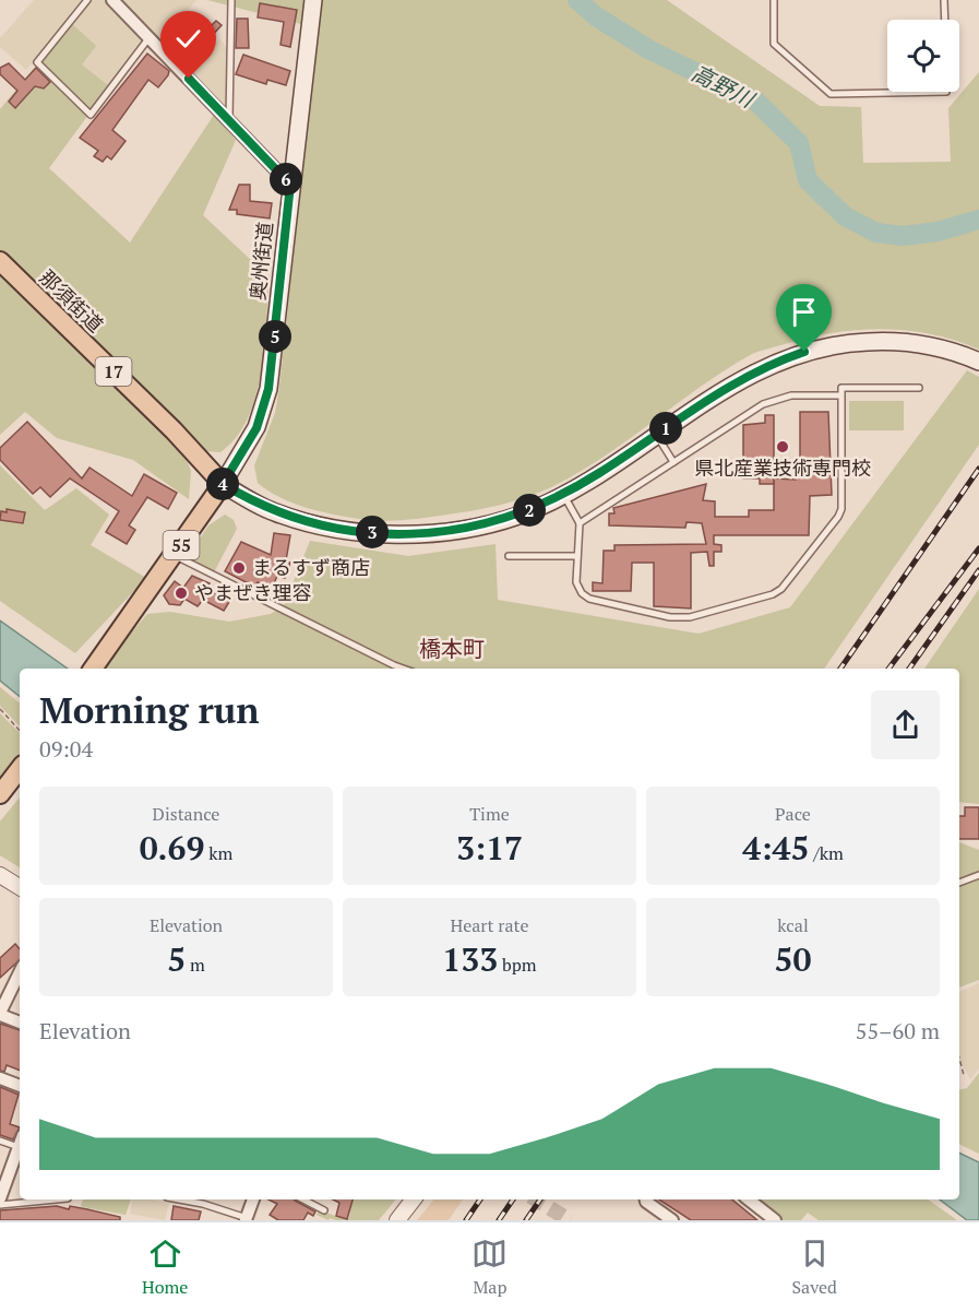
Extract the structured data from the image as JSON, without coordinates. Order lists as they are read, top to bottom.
{
  "streets": {
    "main road": [
      "奥州街道",
      "那須街道",
      "17",
      "55"
    ]
  },
  "crossings": [
    ["奥州街道", "那須街道"]
  ],
  "districts": ["橋本町"],
  "water": ["高野川"],
  "places": ["県北産業技術専門校", "まるすず商店", "やまぜき理容"],
  "page": {
    "pins": [
      "6",
      "5",
      "1",
      "4",
      "2",
      "3"
    ],
    "heading": ["Morning run", "09:04"],
    "stats": [
      ["Distance", "0.69 km"],
      ["Time", "3:17"],
      ["Pace", "4:45 /km"],
      ["Elevation", "5 m"],
      ["Heart rate", "133 bpm"],
      ["kcal", "50"]
    ],
    "chart": ["Elevation", "55–60 m"],
    "tabs": ["Home", "Map", "Saved"]
  }
}
